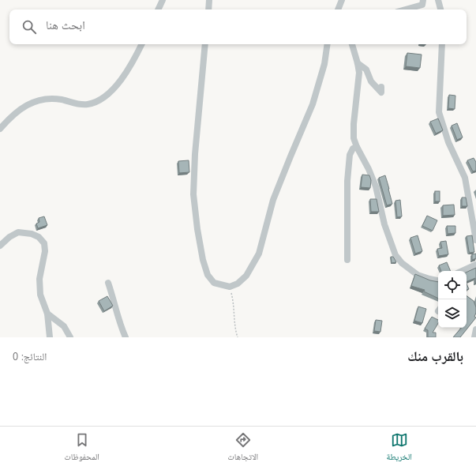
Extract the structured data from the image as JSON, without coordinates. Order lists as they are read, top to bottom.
{
  "page": {
    "search": "ابحث هنا",
    "heading": ["بالقرب منك", "النتائج: 0"],
    "nav": ["الخريطة", "الاتجاهات", "المحفوظات"]
  }
}
